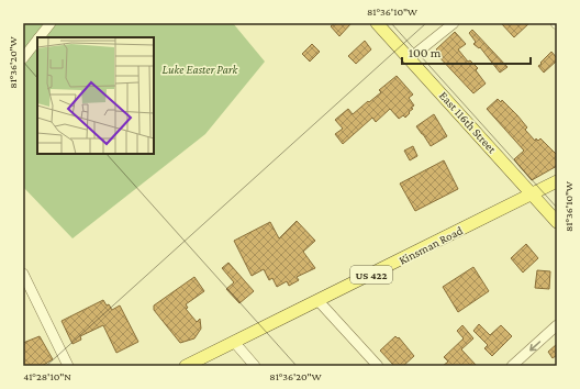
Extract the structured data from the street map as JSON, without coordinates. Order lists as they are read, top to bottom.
{
  "streets": {
    "main road": ["East 116th Street", "Kinsman Road", "US 422"]
  },
  "crossings": [
    ["East 116th Street", "Kinsman Road"]
  ],
  "parks": ["Luke Easter Park"],
  "scale_bar": "100 m",
  "coordinates": ["81°36'10\"W", "81°36'20\"W", "41°28'10\"N"]
}
